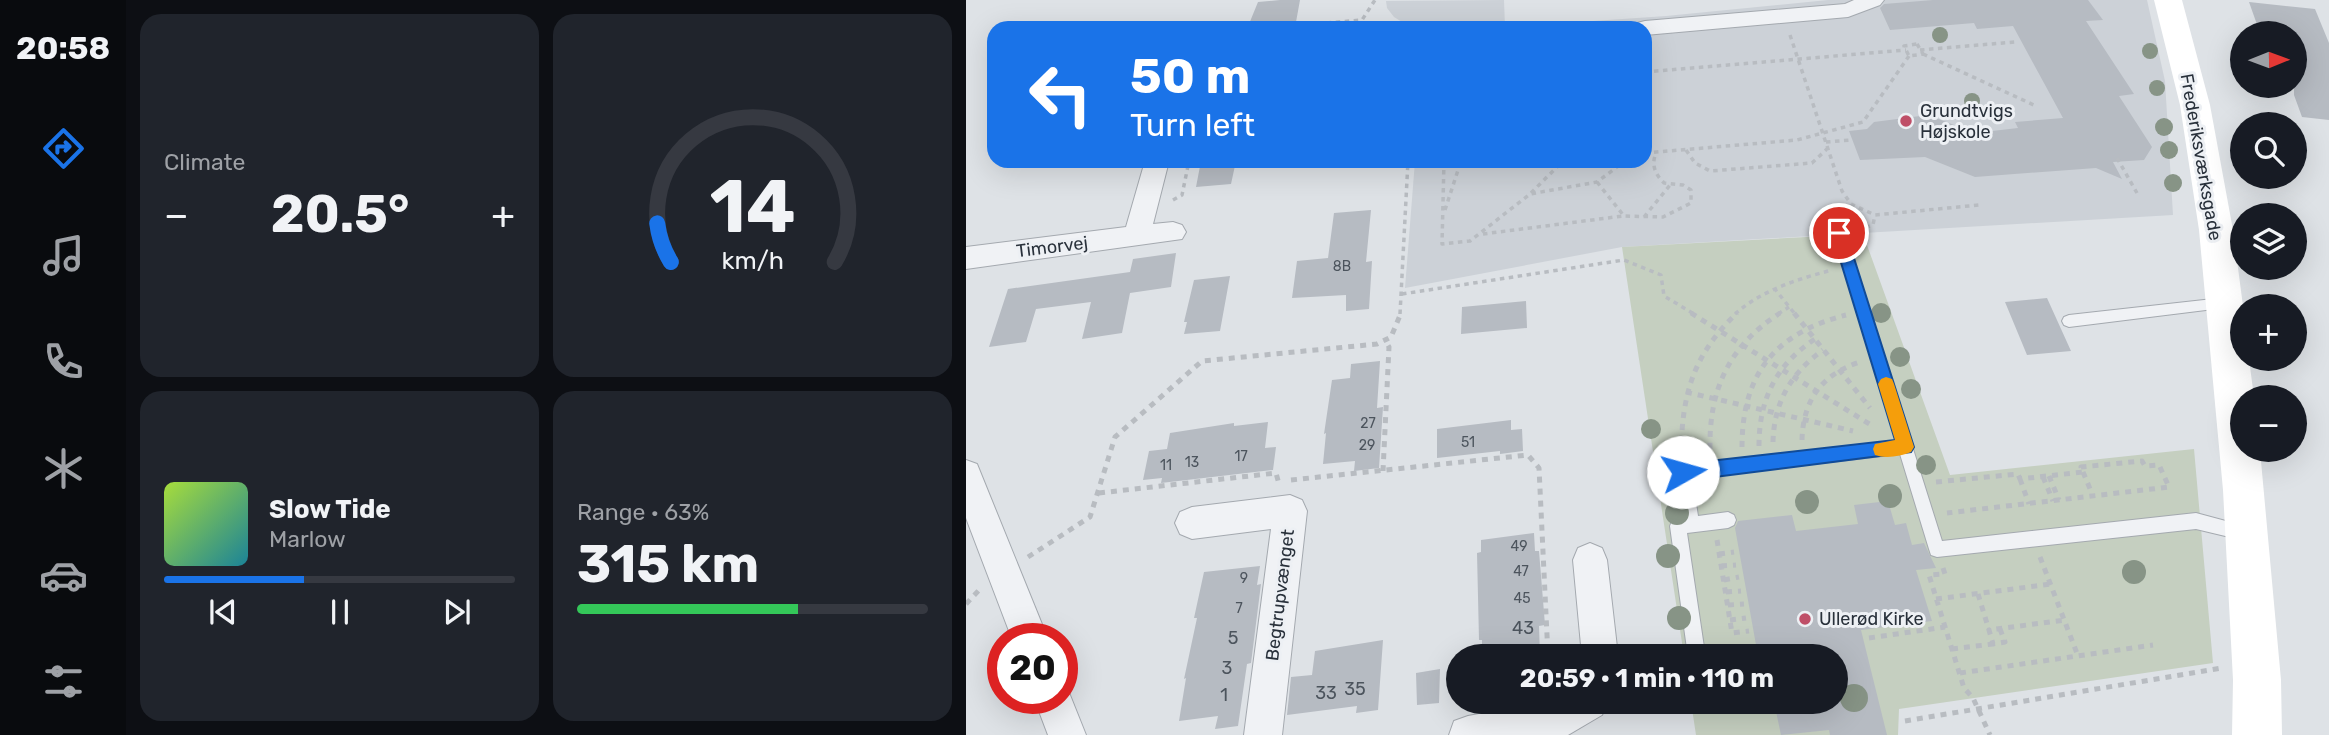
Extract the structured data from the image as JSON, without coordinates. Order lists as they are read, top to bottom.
{
  "streets": {
    "street": ["Frederiksværksgade", "Timorvej", "Begtrupvænget"]
  },
  "places": ["Grundtvigs Højskole", "Ullerød Kirke"],
  "house_numbers": [
    "8B",
    "27",
    "51",
    "29",
    "17",
    "13",
    "11",
    "49",
    "47",
    "9",
    "45",
    "7",
    "43",
    "5",
    "3",
    "35",
    "33",
    "1"
  ],
  "north": "right",
  "page": {
    "tabs": "20:58",
    "tile": [
      "Climate",
      ["Range · 63%", "315 km"]
    ],
    "map_buttons": ["+", "−"],
    "turn": ["50 m", "Turn left"],
    "heat": ["−", "20.5°", "+"],
    "song": ["Slow Tide", "Marlow"],
    "limit": "20",
    "trip": "20:59 · 1 min · 110 m",
    "gauge": ["14", "km/h"]
  }
}
